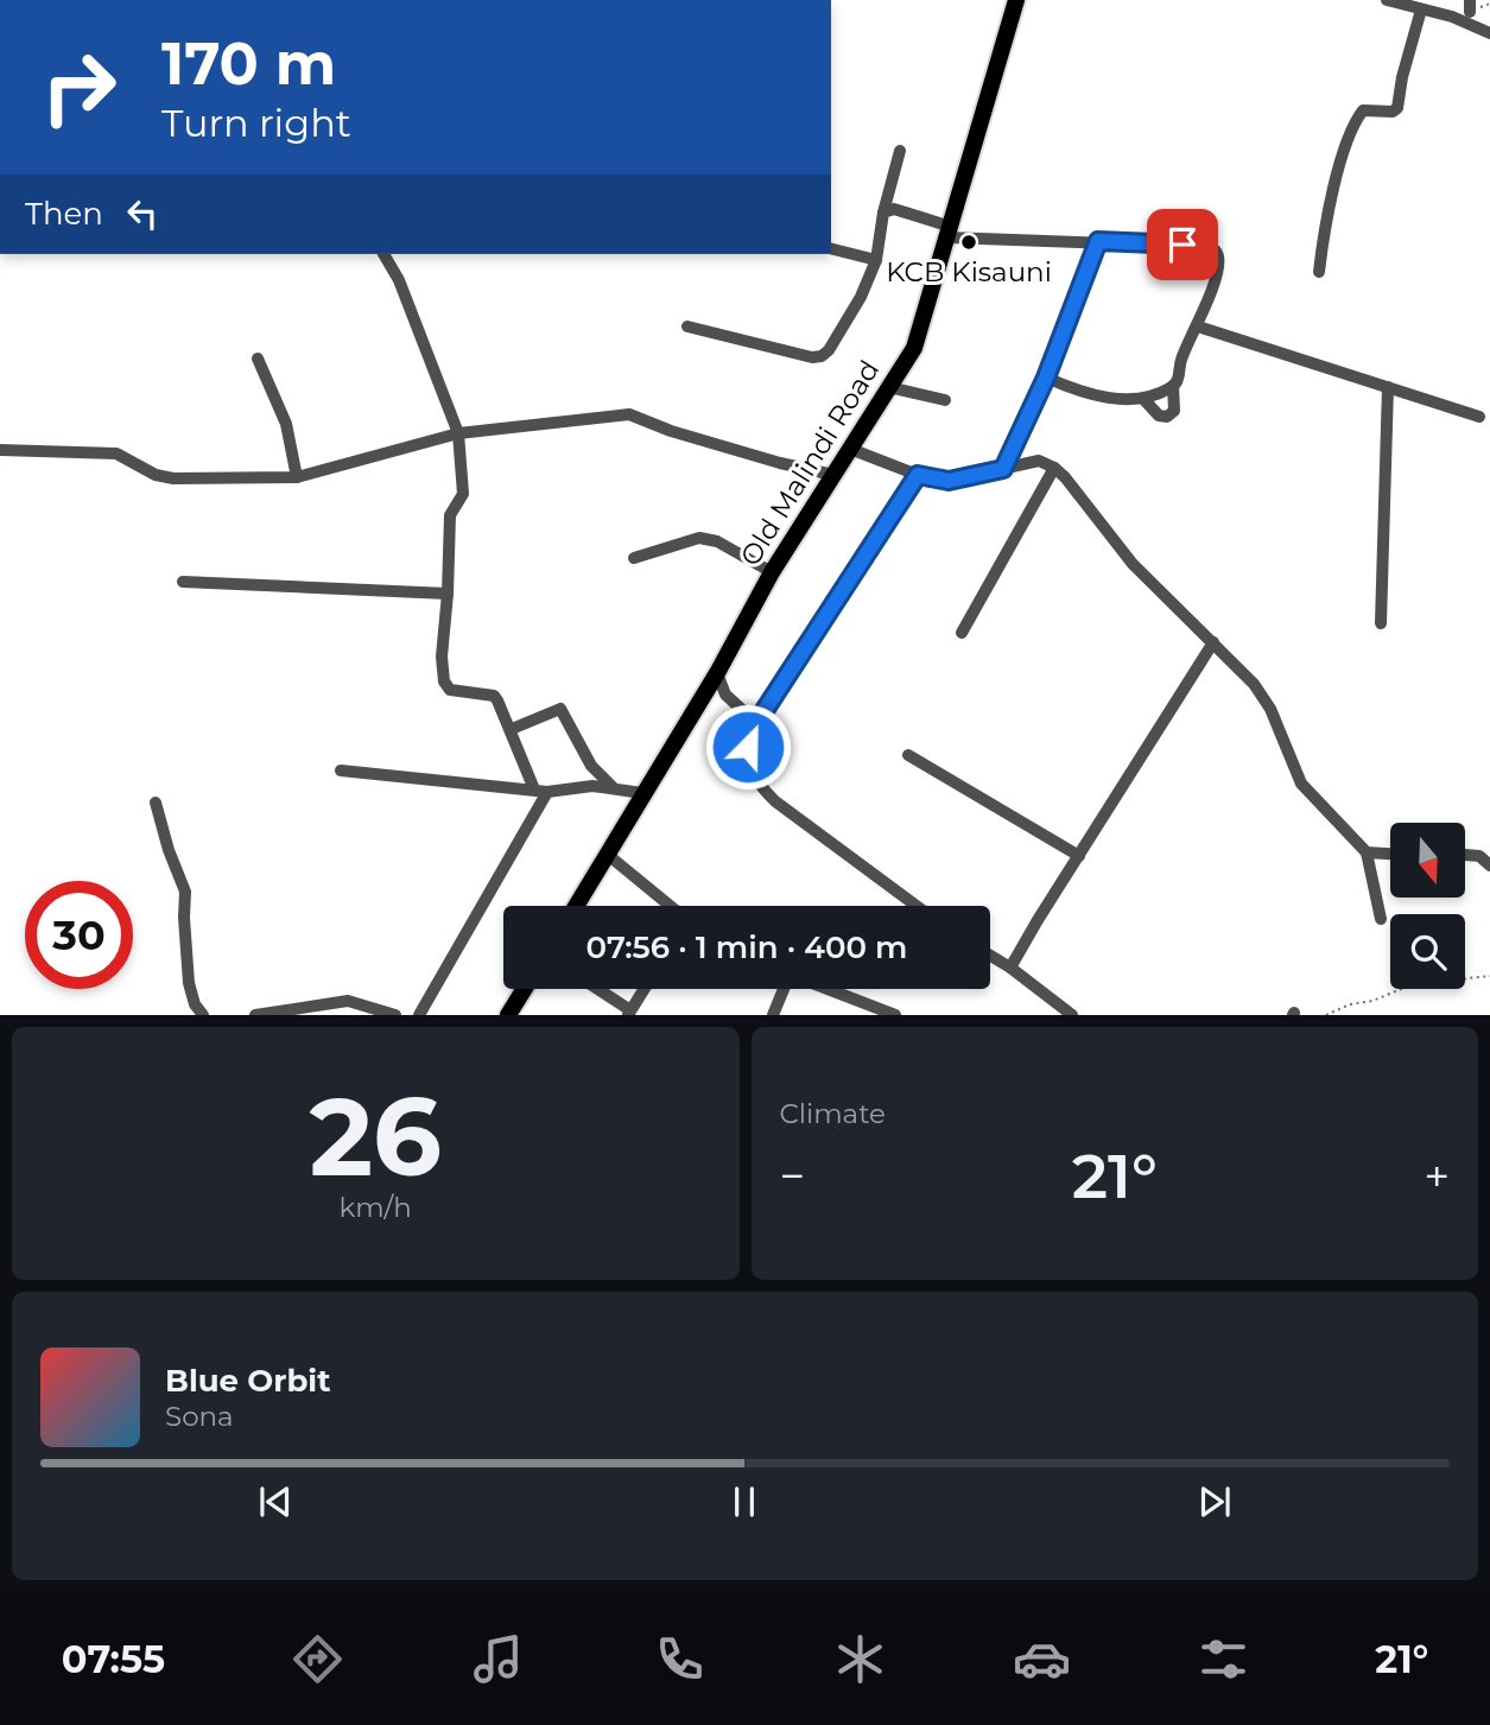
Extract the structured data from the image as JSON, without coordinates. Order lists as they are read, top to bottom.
{
  "streets": {
    "main road": ["Old Malindi Road"]
  },
  "places": ["KCB Kisauni"],
  "north": "bottom",
  "page": {
    "turn": ["170 m", "Turn right"],
    "then": "Then",
    "limit": "30",
    "trip": "07:56 · 1 min · 400 m",
    "tile": [
      ["26", "km/h"],
      "Climate"
    ],
    "heat": ["−", "21°", "+"],
    "song": ["Blue Orbit", "Sona"],
    "tabs": ["07:55", "21°"]
  }
}
